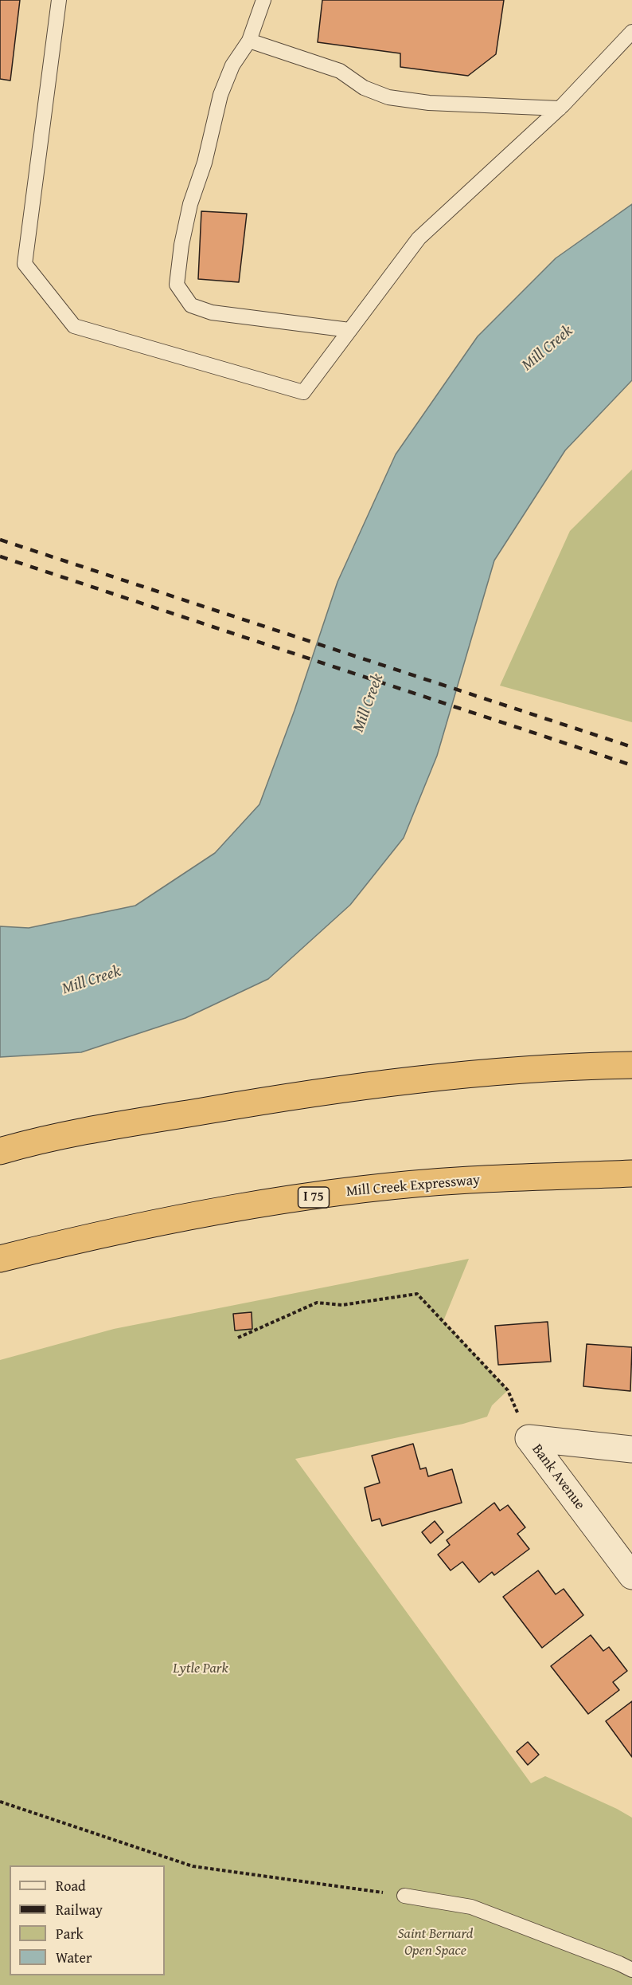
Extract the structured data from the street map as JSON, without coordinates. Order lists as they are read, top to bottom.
{
  "streets": {
    "highway": ["Mill Creek Expressway", "I 75"],
    "street": ["Bank Avenue"]
  },
  "water": ["Mill Creek"],
  "parks": ["Lytle Park", "Saint Bernard Open Space"],
  "legend": [
    "Road",
    "Railway",
    "Park",
    "Water"
  ]
}
